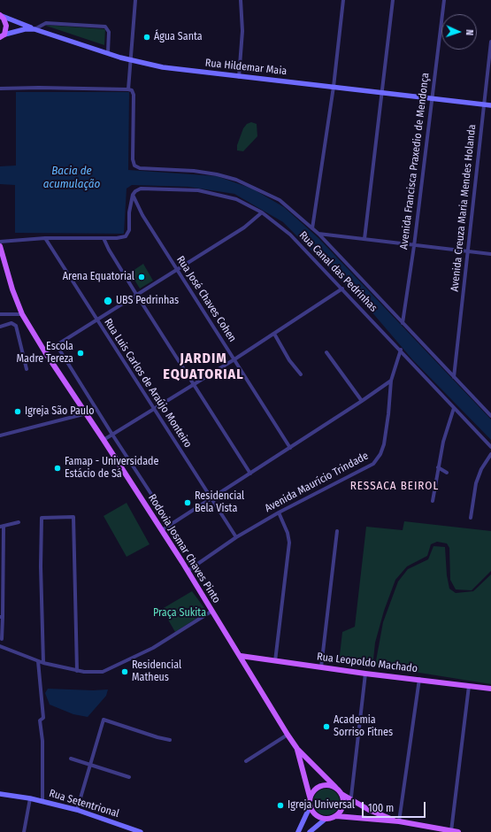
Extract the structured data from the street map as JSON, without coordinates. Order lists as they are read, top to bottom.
{
  "streets": {
    "main road": [
      "Rua Hildemar Maia",
      "Rodovia Josmar Chaves Pinto",
      "Rua Leopoldo Machado",
      "Rua Setentrional"
    ],
    "street": [
      "Avenida Francisca Praxedio de Mendonça",
      "Avenida Creuza Maria Mendes Holanda",
      "Rua Canal das Pedrinhas",
      "Rua José Chaves Cohen",
      "Rua Luis Carlos de Araújo Monteiro",
      "Avenida Maurício Trindade"
    ]
  },
  "crossings": [
    ["Rua Hildemar Maia", "Avenida Francisca Praxedio de Mendonça"],
    ["Rua Hildemar Maia", "Avenida Creuza Maria Mendes Holanda"],
    ["Avenida Francisca Praxedio de Mendonça", "Rua Canal das Pedrinhas"],
    ["Avenida Creuza Maria Mendes Holanda", "Rua Canal das Pedrinhas"],
    ["Rua Canal das Pedrinhas", "Rua José Chaves Cohen"],
    ["Rua Canal das Pedrinhas", "Avenida Maurício Trindade"],
    ["Rua Luis Carlos de Araújo Monteiro", "Avenida Maurício Trindade"],
    ["Avenida Maurício Trindade", "Rodovia Josmar Chaves Pinto"],
    ["Rodovia Josmar Chaves Pinto", "Rua Leopoldo Machado"]
  ],
  "districts": ["JARDIM EQUATORIAL", "RESSACA BEIROL"],
  "water": ["Bacia de acumulação"],
  "parks": ["Praça Sukita"],
  "places": [
    "Água Santa",
    "Arena Equatorial",
    "UBS Pedrinhas",
    "Escola Madre Tereza",
    "Igreja São Paulo",
    "Famap - Universidade Estácio de Sá",
    "Residencial Bela Vista",
    "Residencial Matheus",
    "Academia Sorriso Fitnes",
    "Igreja Universal"
  ],
  "scale_bar": "100 m",
  "north": "right"
}
